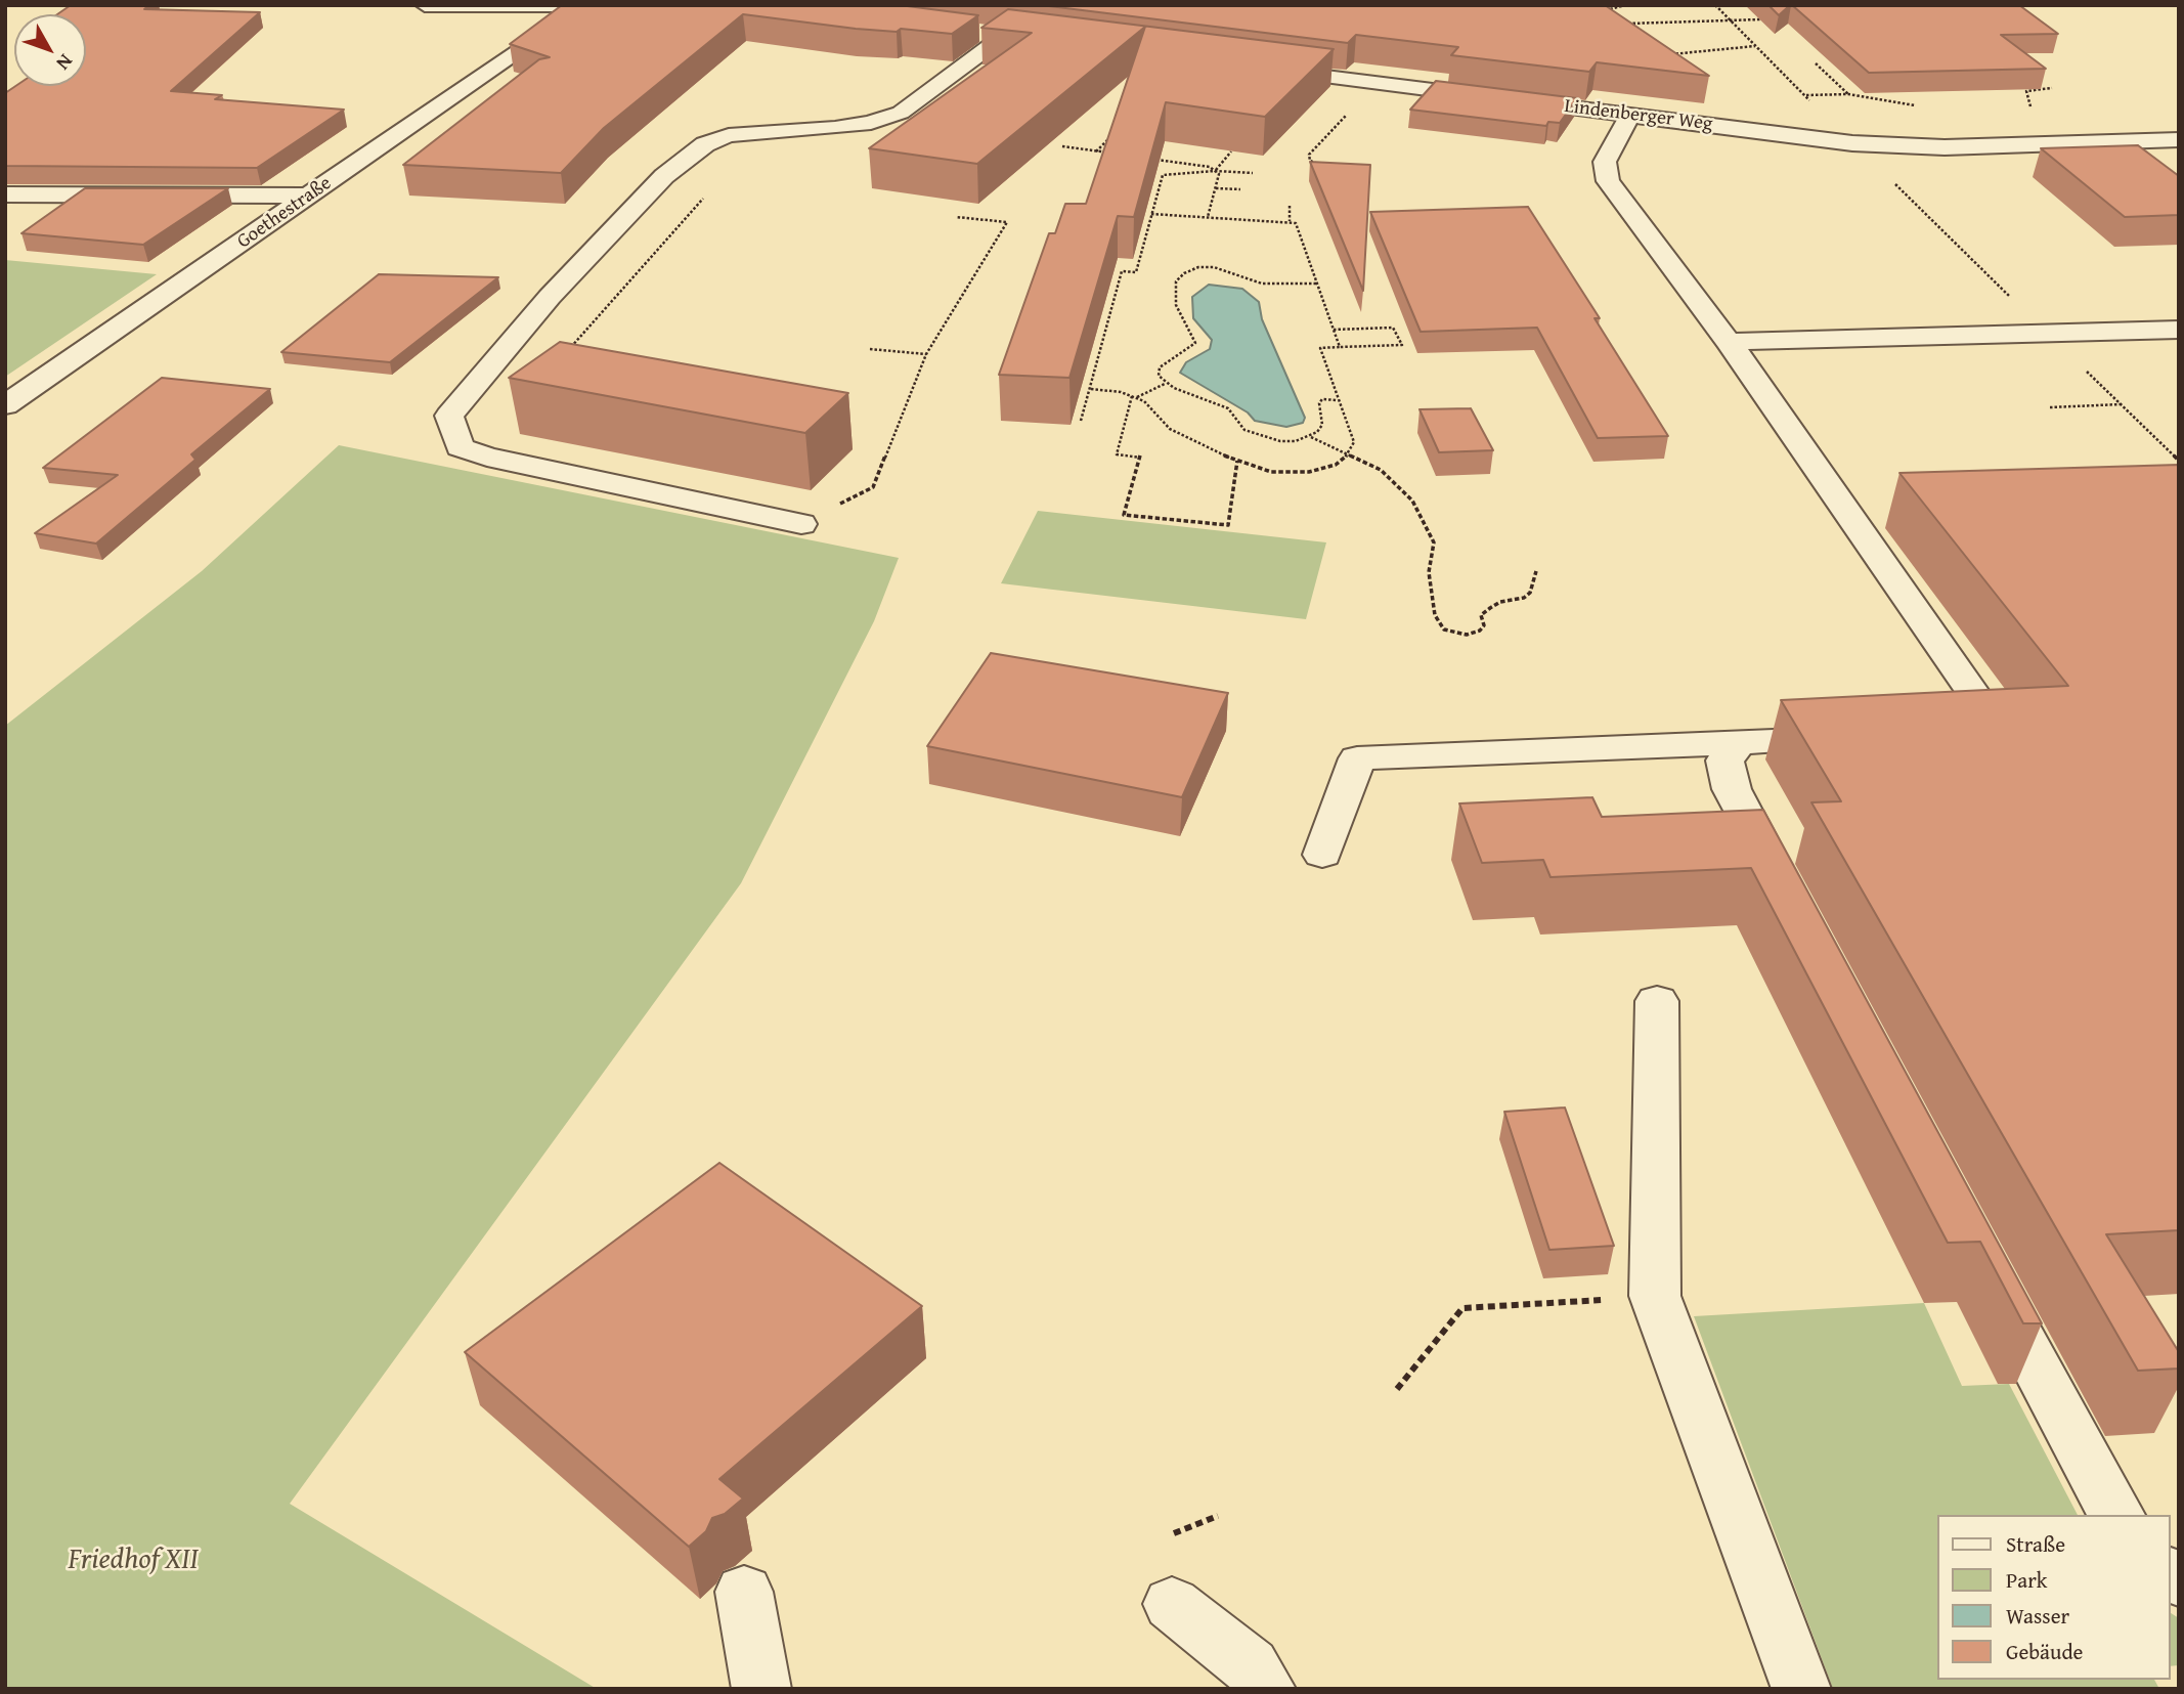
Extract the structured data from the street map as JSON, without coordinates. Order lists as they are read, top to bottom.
{
  "streets": {
    "street": ["Lindenberger Weg", "Goethestraße"]
  },
  "parks": ["Friedhof XII"],
  "legend": [
    "Straße",
    "Park",
    "Wasser",
    "Gebäude"
  ],
  "north": "bottom right"
}
